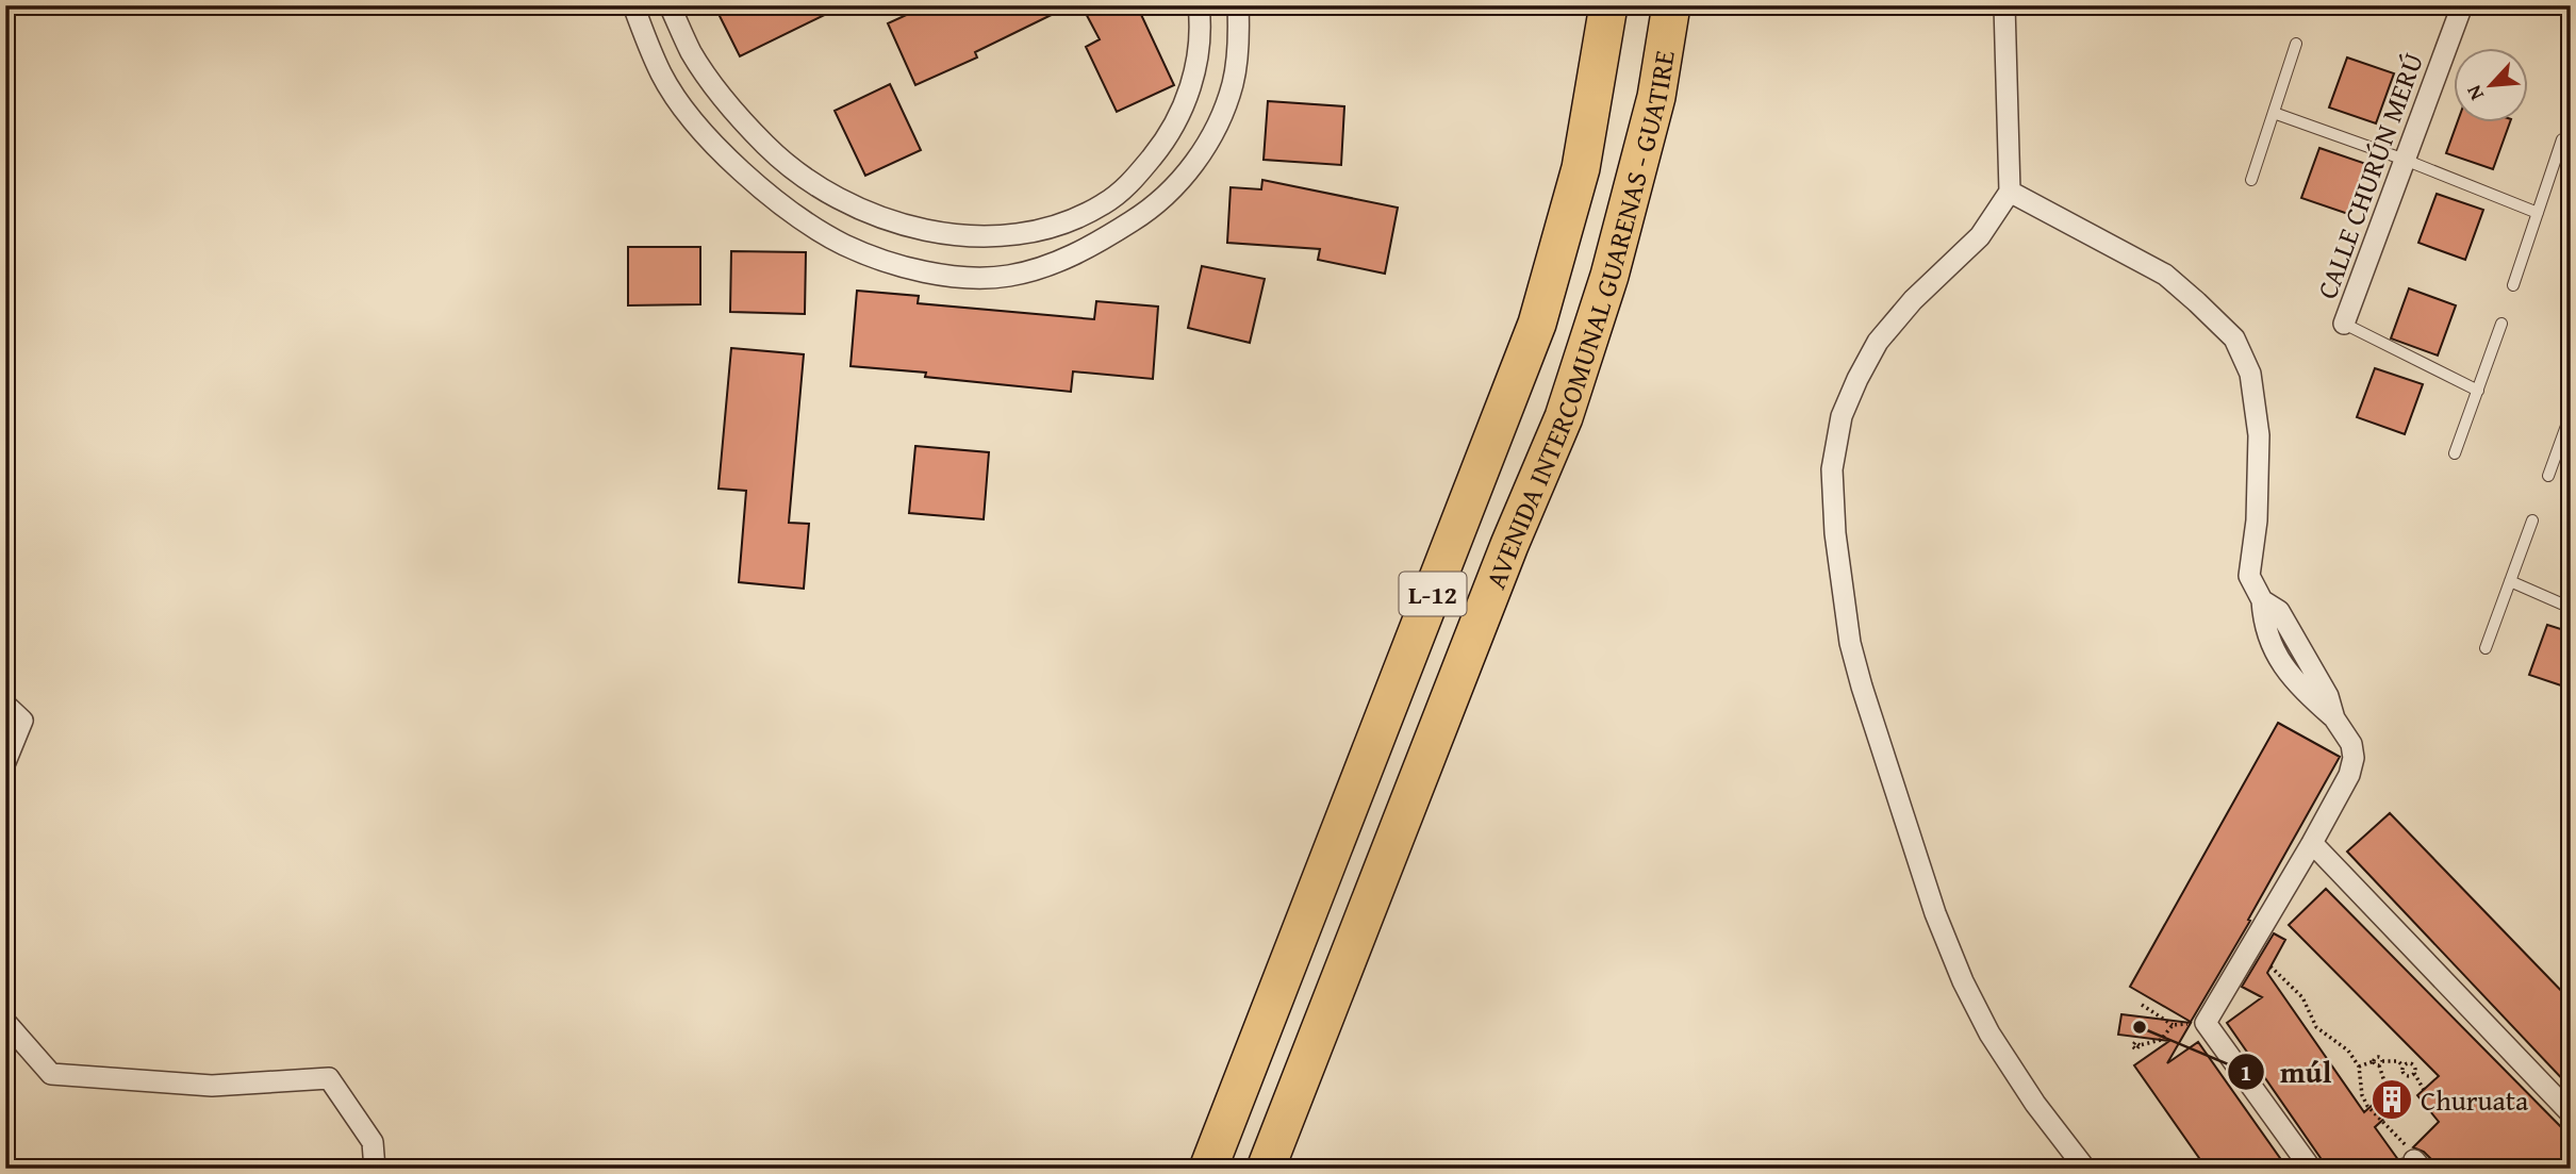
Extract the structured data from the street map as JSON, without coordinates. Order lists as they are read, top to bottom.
{
  "streets": {
    "highway": ["AVENIDA INTERCOMUNAL GUARENAS - GUATIRE", "L-12"],
    "street": ["CALLE CHURÚN MERÚ"]
  },
  "places": {
    "other": ["múl"],
    "building": ["Churuata"]
  },
  "north": "bottom left"
}
